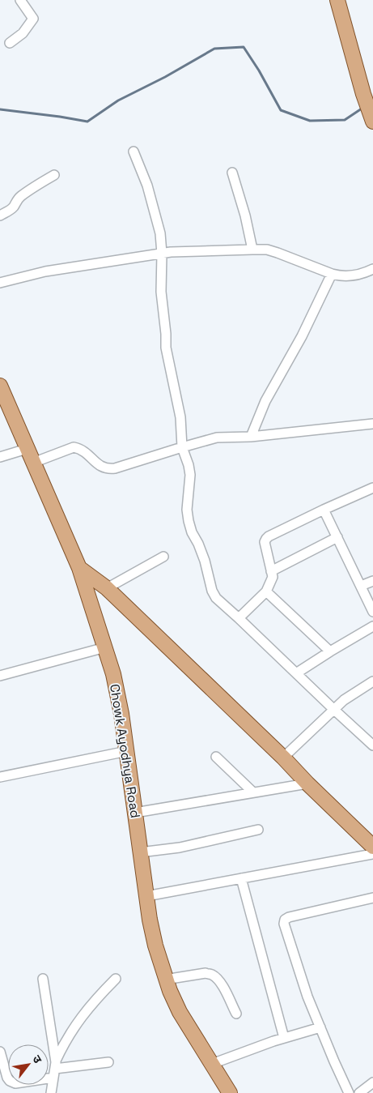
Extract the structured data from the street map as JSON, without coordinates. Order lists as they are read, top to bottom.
{
  "streets": {
    "main road": ["Chowk Ayodhya Road"]
  },
  "north": "top right"
}
